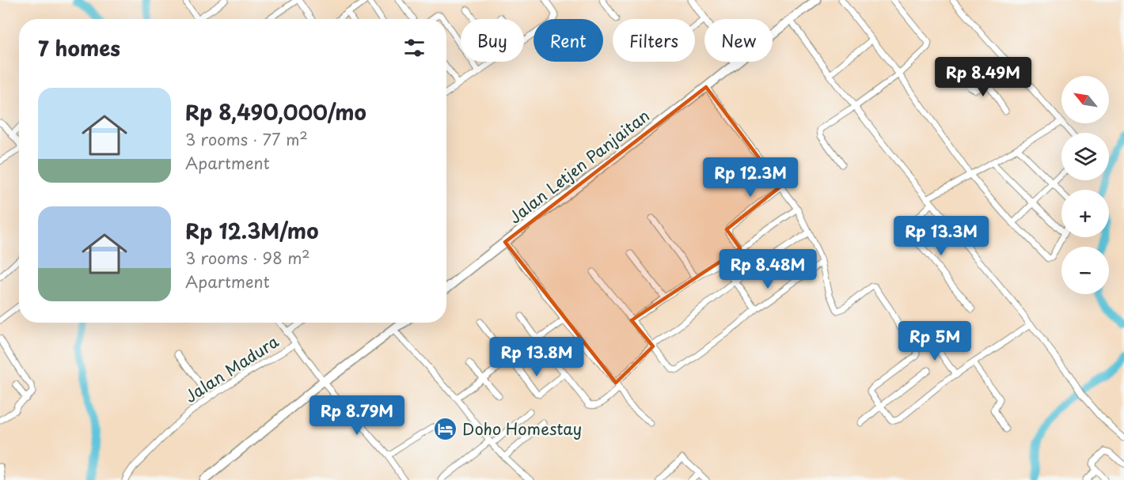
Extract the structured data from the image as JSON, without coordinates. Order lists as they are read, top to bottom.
{
  "streets": {
    "highway": ["Jalan Letjen Panjaitan"],
    "street": ["Jalan Madura"]
  },
  "places": {
    "hotel": ["Doho Homestay"]
  },
  "north": "top left",
  "page": {
    "chip": [
      "Buy",
      "Rent",
      "Filters",
      "New"
    ],
    "heading": "7 homes",
    "price": [
      "Rp 8.49M",
      "Rp 12.3M",
      "Rp 13.3M",
      "Rp 8.48M",
      "Rp 5M",
      "Rp 13.8M",
      "Rp 8.79M"
    ],
    "map_buttons": ["+", "−"],
    "list": [
      {
        "name": "Rp 8,490,000/mo",
        "note": "3 rooms · 77 m² · Apartment"
      },
      {
        "name": "Rp 12.3M/mo",
        "note": "3 rooms · 98 m² · Apartment"
      }
    ]
  }
}
